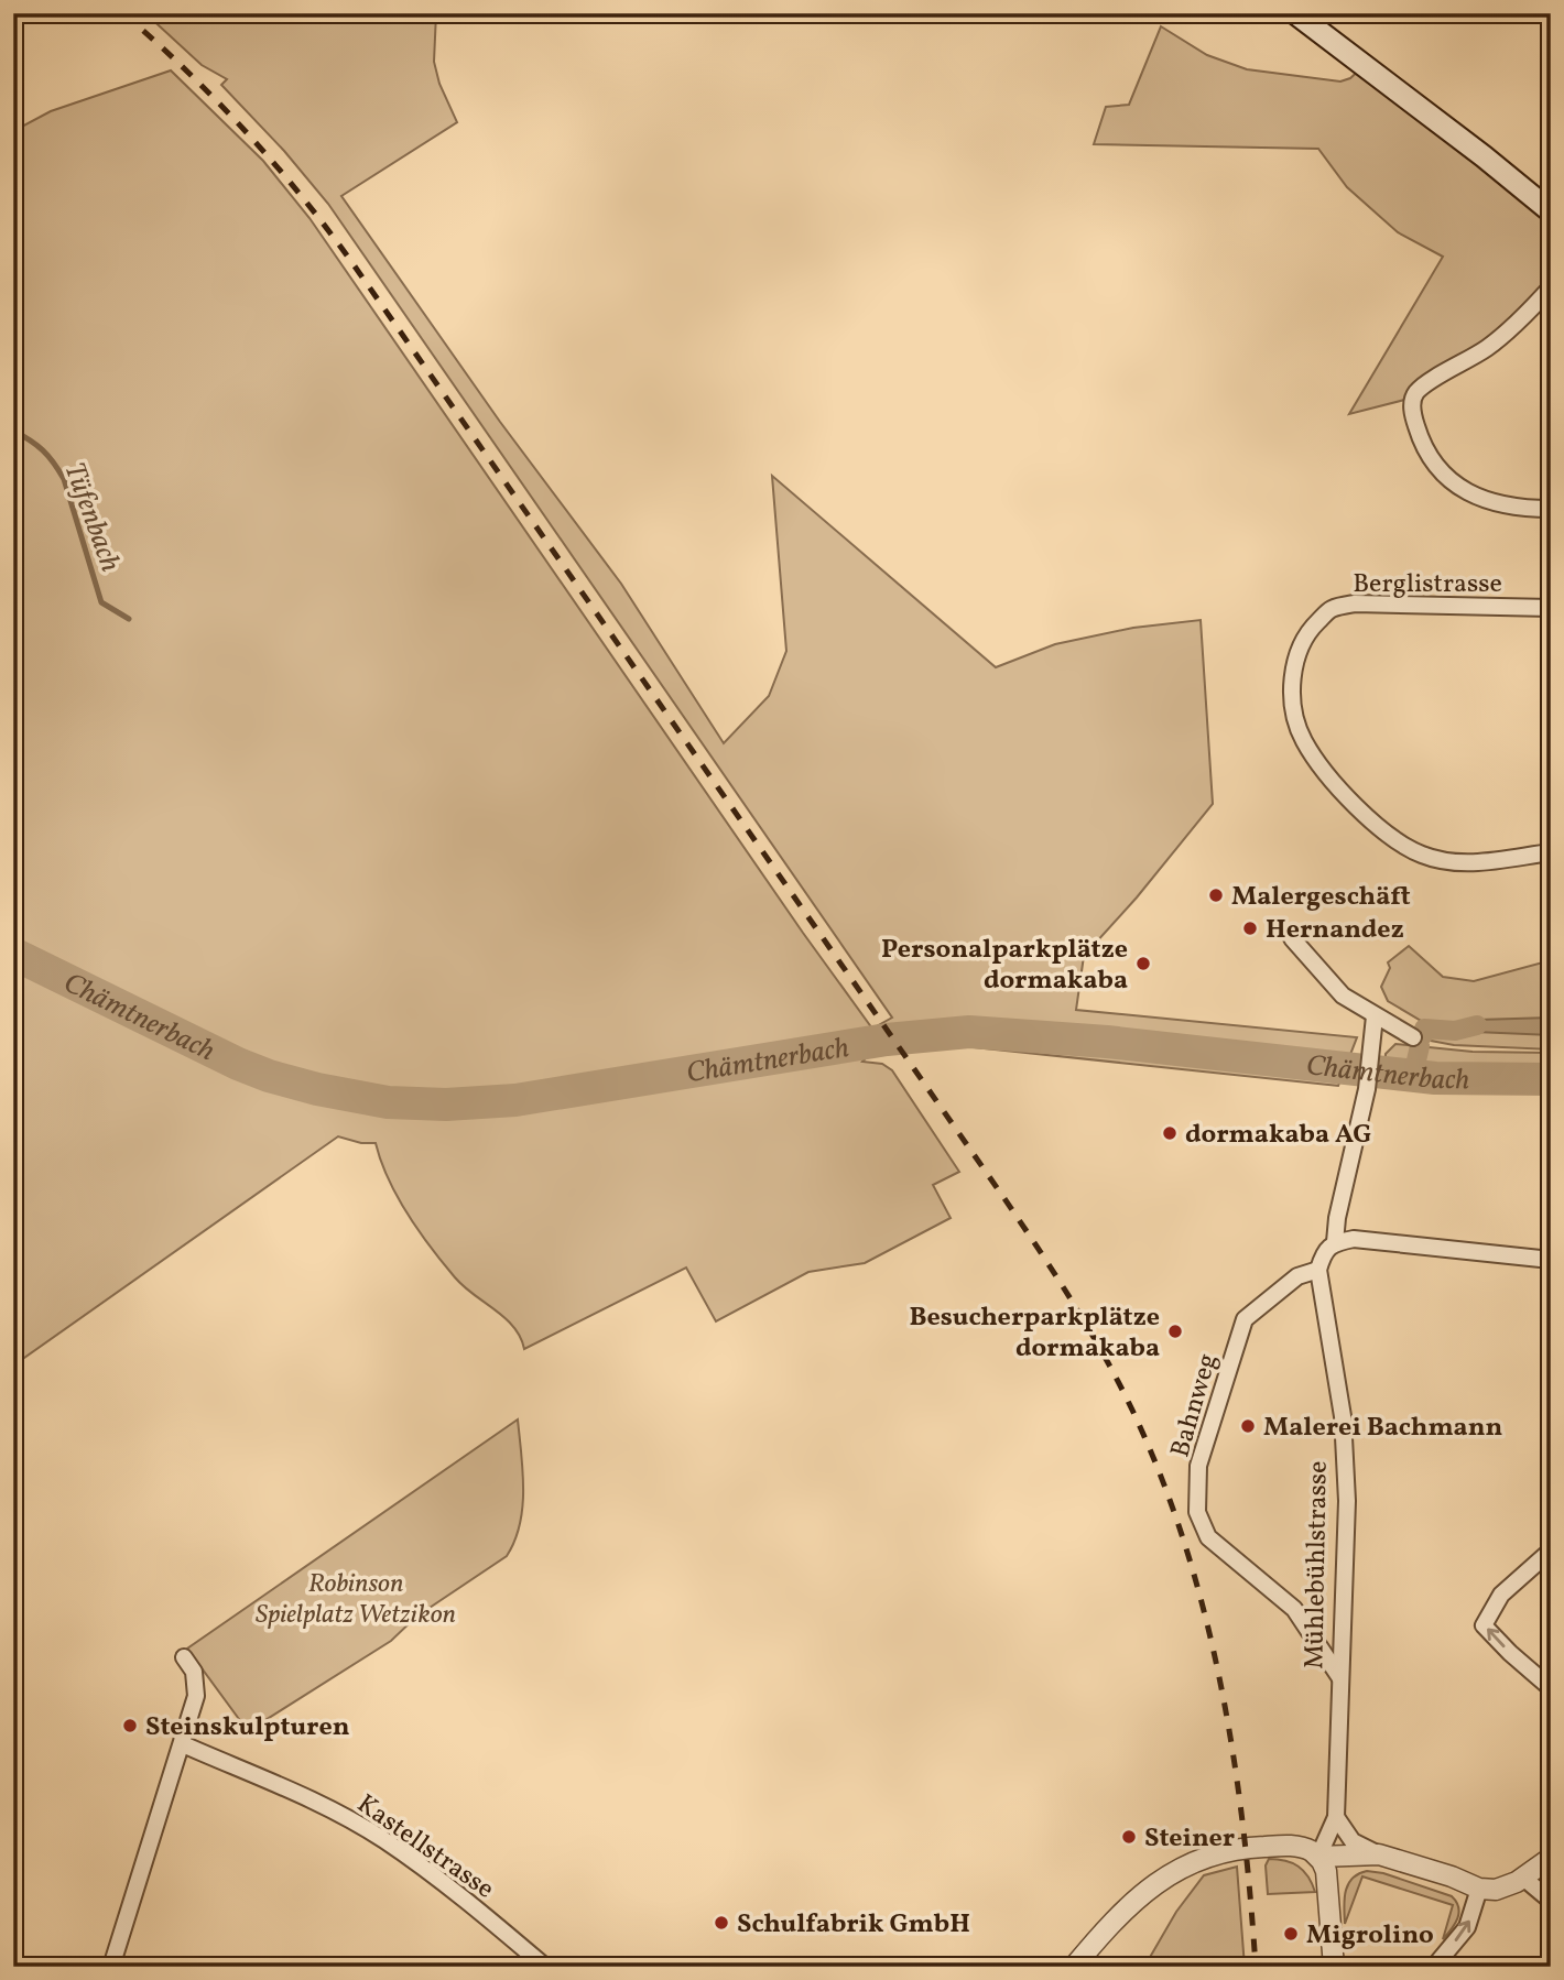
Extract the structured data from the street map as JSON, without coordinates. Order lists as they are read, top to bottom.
{
  "streets": {
    "street": [
      "Berglistrasse",
      "Bahnweg",
      "Mühlebühlstrasse",
      "Kastellstrasse"
    ]
  },
  "crossings": [
    ["Bahnweg", "Mühlebühlstrasse"]
  ],
  "water": ["Tüfenbach", "Chämtnerbach"],
  "parks": ["Robinson Spielplatz Wetzikon"],
  "places": [
    "Malergeschäft",
    "Hernandez",
    "Personalparkplätze dormakaba",
    "dormakaba AG",
    "Besucherparkplätze dormakaba",
    "Malerei Bachmann",
    "Steinskulpturen",
    "Steiner",
    "Schulfabrik GmbH",
    "Migrolino"
  ]
}
